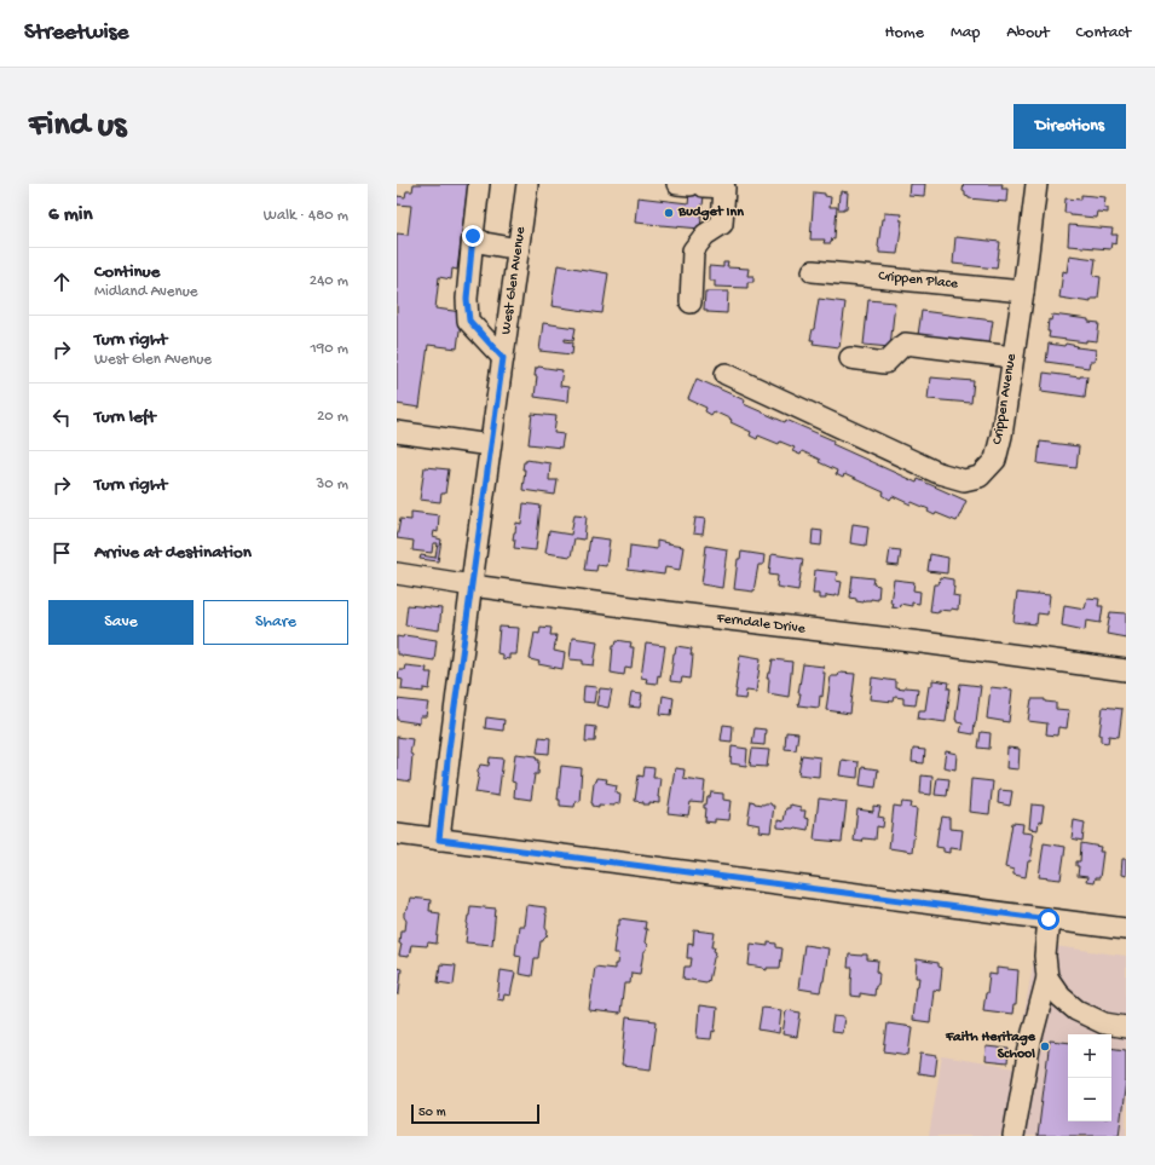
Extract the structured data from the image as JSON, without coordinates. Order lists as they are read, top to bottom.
{
  "streets": {
    "street": [
      "West Glen Avenue",
      "Crippen Place",
      "Crippen Avenue",
      "Ferndale Drive"
    ]
  },
  "crossings": [
    ["West Glen Avenue", "Ferndale Drive"],
    ["Crippen Place", "Crippen Avenue"]
  ],
  "places": ["Budget Inn", "Faith Heritage School"],
  "scale_bar": "50 m",
  "page": {
    "header": "Streetwise",
    "nav": [
      "Home",
      "Map",
      "About",
      "Contact"
    ],
    "buttons": [
      "Directions",
      ["Save", "Share"]
    ],
    "title": "Find us",
    "heading": ["6 min", "Walk · 480 m"],
    "list": [
      ["Continue", "Midland Avenue", "240 m"],
      ["Turn right", "West Glen Avenue", "190 m"],
      ["Turn left", "20 m"],
      ["Turn right", "30 m"],
      "Arrive at destination"
    ],
    "map_buttons": ["+", "−"],
    "scale": "50 m"
  }
}
